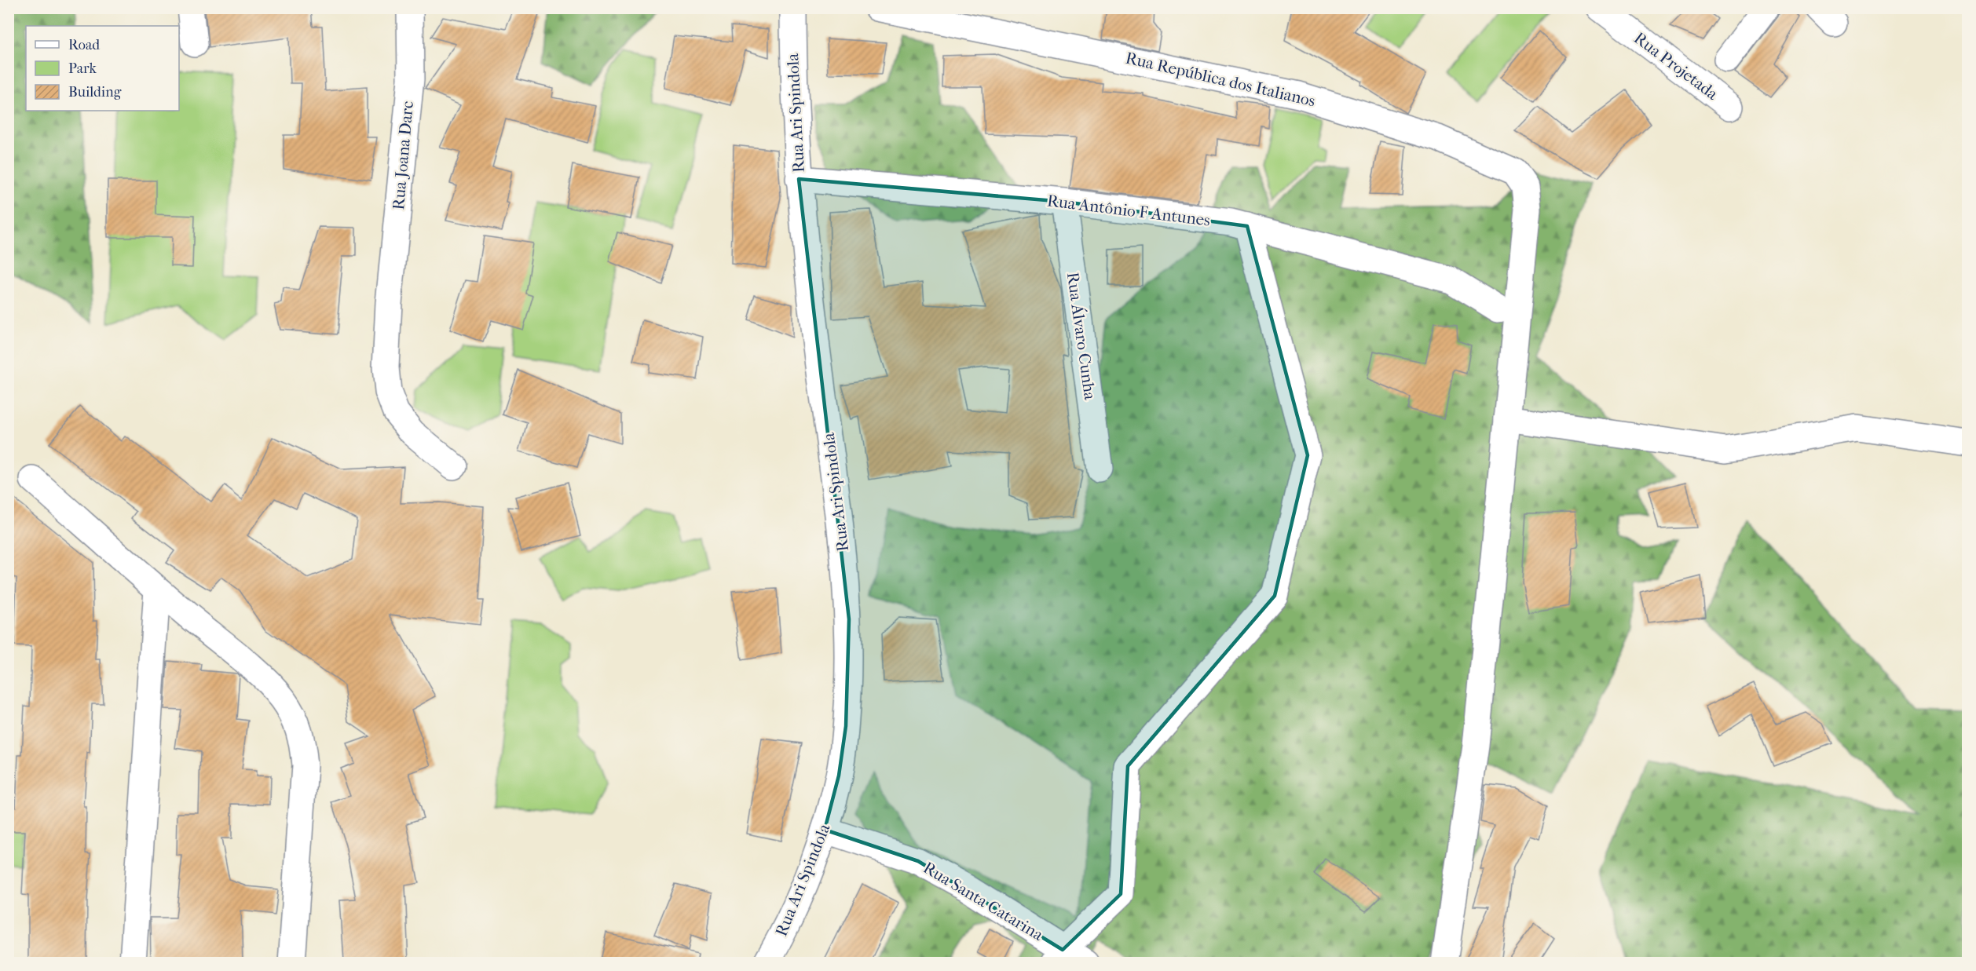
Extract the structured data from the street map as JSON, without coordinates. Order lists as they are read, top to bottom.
{
  "streets": {
    "street": [
      "Rua Projetada",
      "Rua República dos Italianos",
      "Rua Ari Spindola",
      "Rua Joana Darc",
      "Rua Antônio F Antunes",
      "Rua Álvaro Cunha",
      "Rua Santa Catarina"
    ]
  },
  "crossings": [
    ["Rua Ari Spindola", "Rua Antônio F Antunes"],
    ["Rua Ari Spindola", "Rua Santa Catarina"],
    ["Rua Antônio F Antunes", "Rua Álvaro Cunha"]
  ],
  "legend": ["Road", "Park", "Building"]
}
